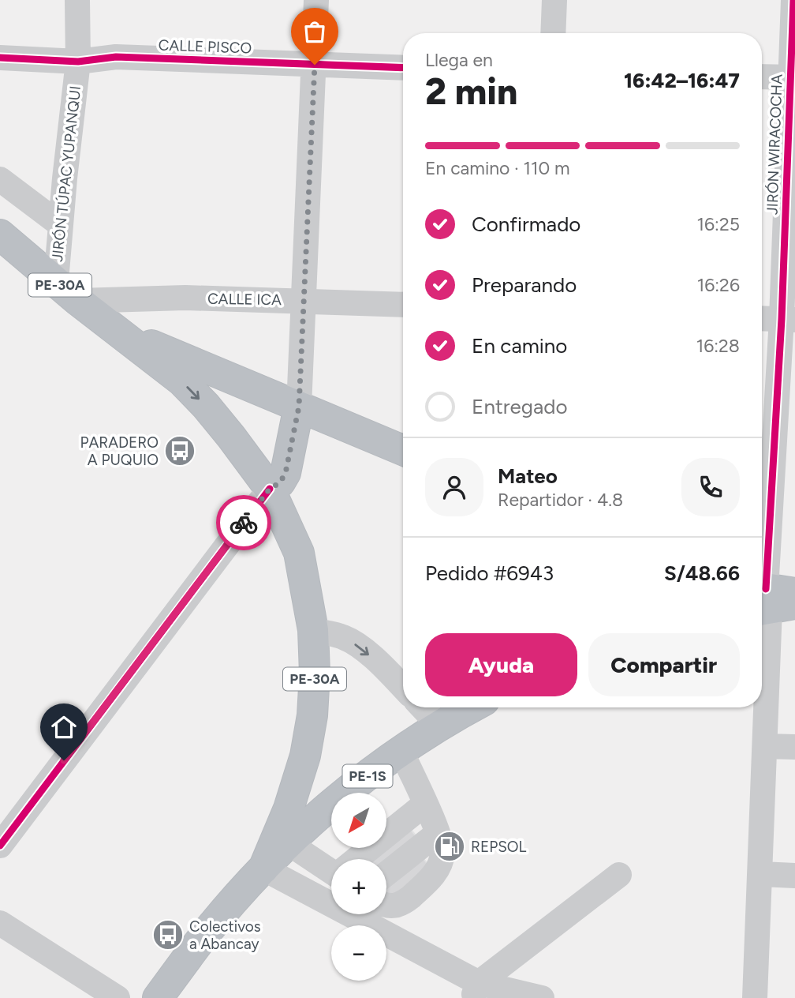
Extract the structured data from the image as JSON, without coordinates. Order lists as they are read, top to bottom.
{
  "streets": {
    "highway": ["PE-30A", "PE-1S"],
    "street": [
      "CALLE PISCO",
      "JIRÓN WIRACOCHA",
      "JIRÓN TÚPAC YUPANQUI",
      "CALLE ICA"
    ]
  },
  "crossings": [
    ["CALLE PISCO", "JIRÓN TÚPAC YUPANQUI"],
    ["JIRÓN TÚPAC YUPANQUI", "PE-30A"],
    ["JIRÓN TÚPAC YUPANQUI", "CALLE ICA"],
    ["PE-30A", "CALLE ICA"],
    ["PE-30A", "PE-1S"]
  ],
  "places": {
    "bus stop": ["PARADERO A PUQUIO", "Colectivos a Abancay"],
    "fuel station": ["REPSOL"]
  },
  "north": "bottom left",
  "page": {
    "heading": ["2 min", "Llega en", "16:42–16:47"],
    "panel": [
      "Mateo",
      "Repartidor · 4.8",
      "Pedido #6943",
      "S/48.66"
    ],
    "bar": "En camino · 110 m",
    "list": [
      ["Confirmado", "16:25"],
      ["Preparando", "16:26"],
      ["En camino", "16:28"],
      "Entregado"
    ],
    "buttons": ["Ayuda", "Compartir"],
    "map_buttons": ["+", "−"]
  }
}
